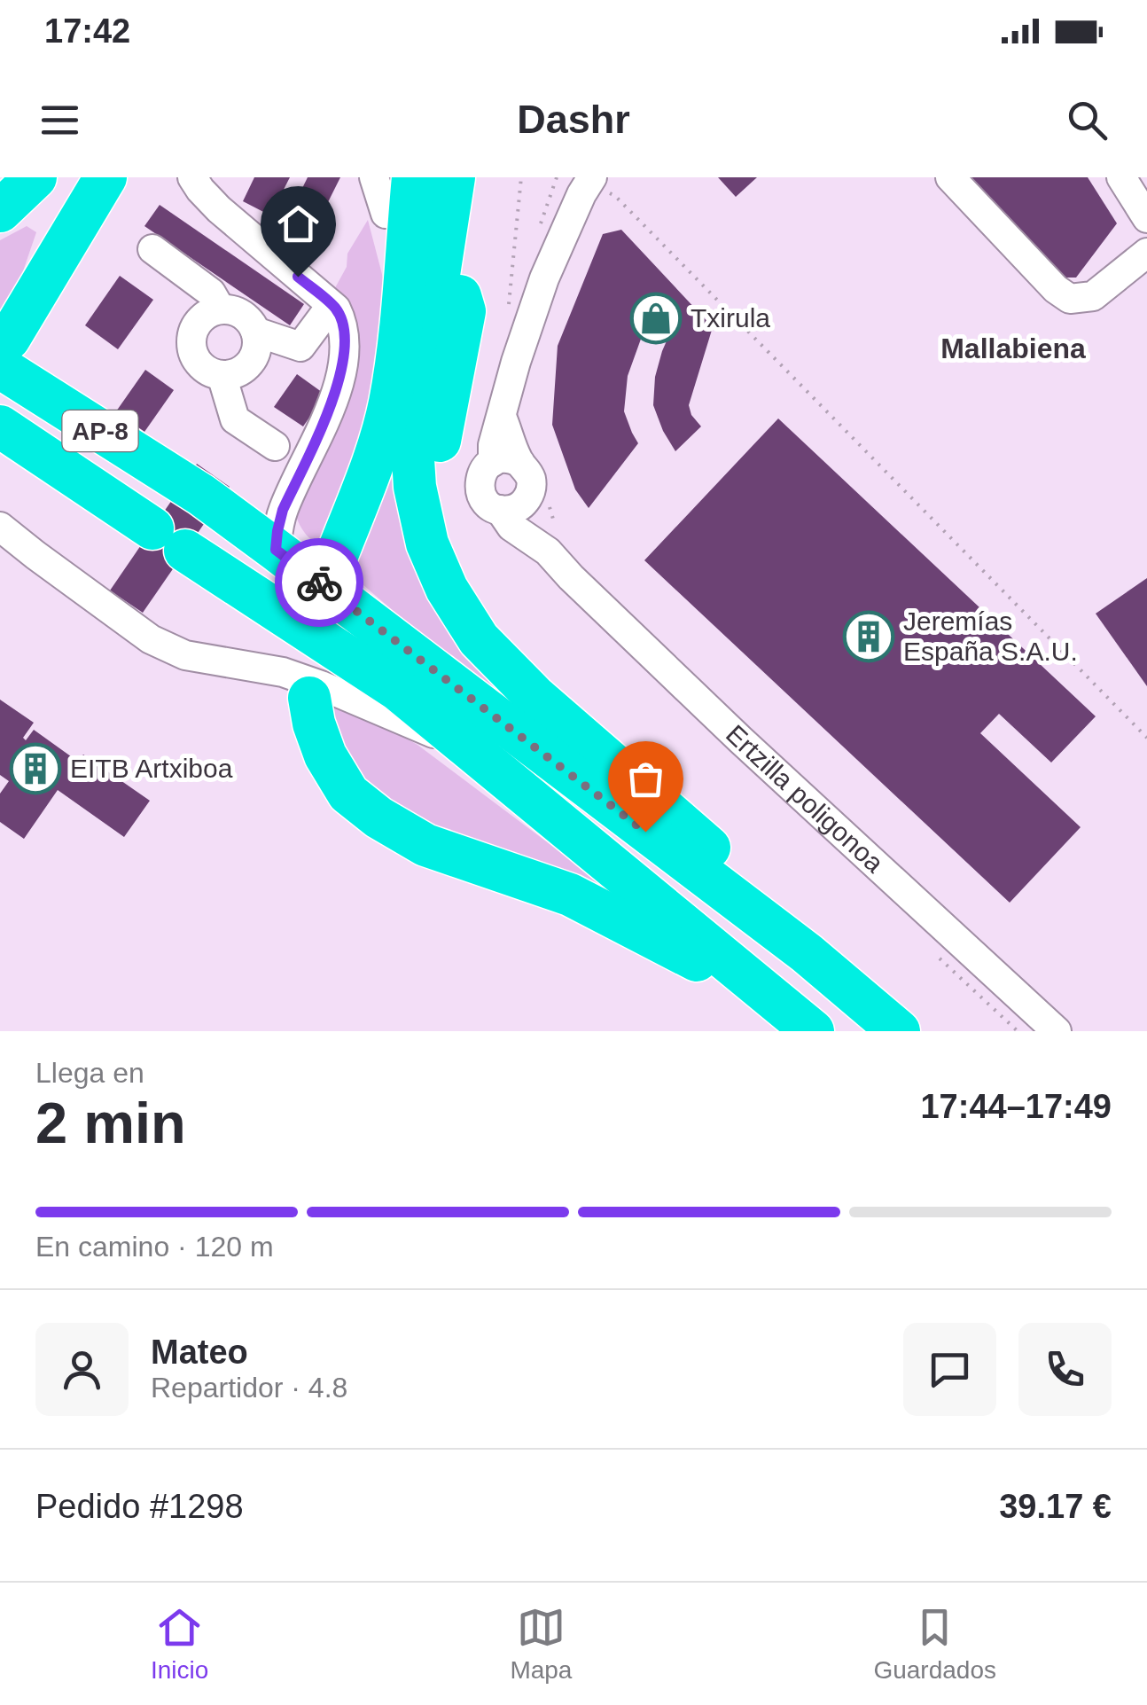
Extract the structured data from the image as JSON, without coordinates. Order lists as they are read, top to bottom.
{
  "streets": {
    "highway": ["AP-8"],
    "street": ["Ertzilla poligonoa"]
  },
  "districts": ["Mallabiena"],
  "places": {
    "shop": ["Txirula"],
    "building": ["Jeremías España S.A.U.", "EITB Artxiboa"]
  },
  "page": {
    "status": "17:42",
    "header": "Dashr",
    "heading": ["2 min", "Llega en", "17:44–17:49"],
    "panel": [
      "Mateo",
      "Repartidor · 4.8",
      "Pedido #1298",
      "39.17 €"
    ],
    "bar": "En camino · 120 m",
    "tabs": ["Inicio", "Mapa", "Guardados"]
  }
}
